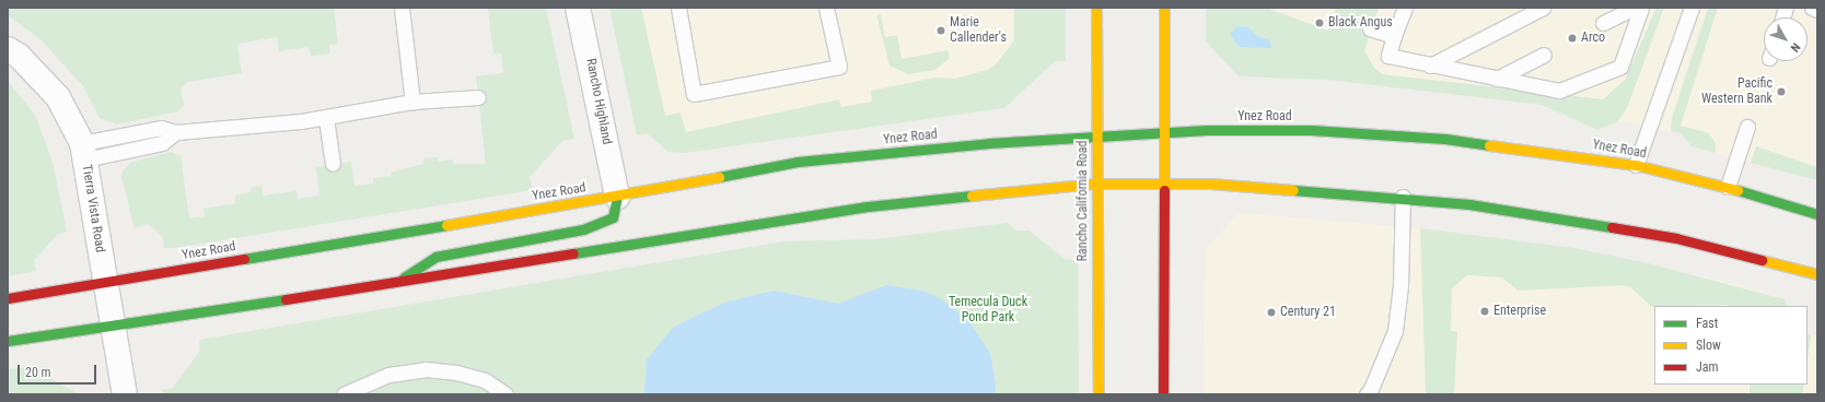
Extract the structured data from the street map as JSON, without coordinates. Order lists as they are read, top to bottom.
{
  "streets": {
    "main road": ["Ynez Road", "Rancho California Road"],
    "street": ["Rancho Highland", "Tierra Vista Road"]
  },
  "crossings": [
    ["Rancho Highland", "Ynez Road"],
    ["Ynez Road", "Rancho California Road"],
    ["Ynez Road", "Tierra Vista Road"]
  ],
  "parks": ["Temecula Duck Pond Park"],
  "places": [
    "Black Angus",
    "Marie Callender's",
    "Arco",
    "Pacific Western Bank",
    "Enterprise",
    "Century 21"
  ],
  "legend": ["Fast", "Slow", "Jam"],
  "scale_bar": "20 m",
  "north": "bottom right"
}
